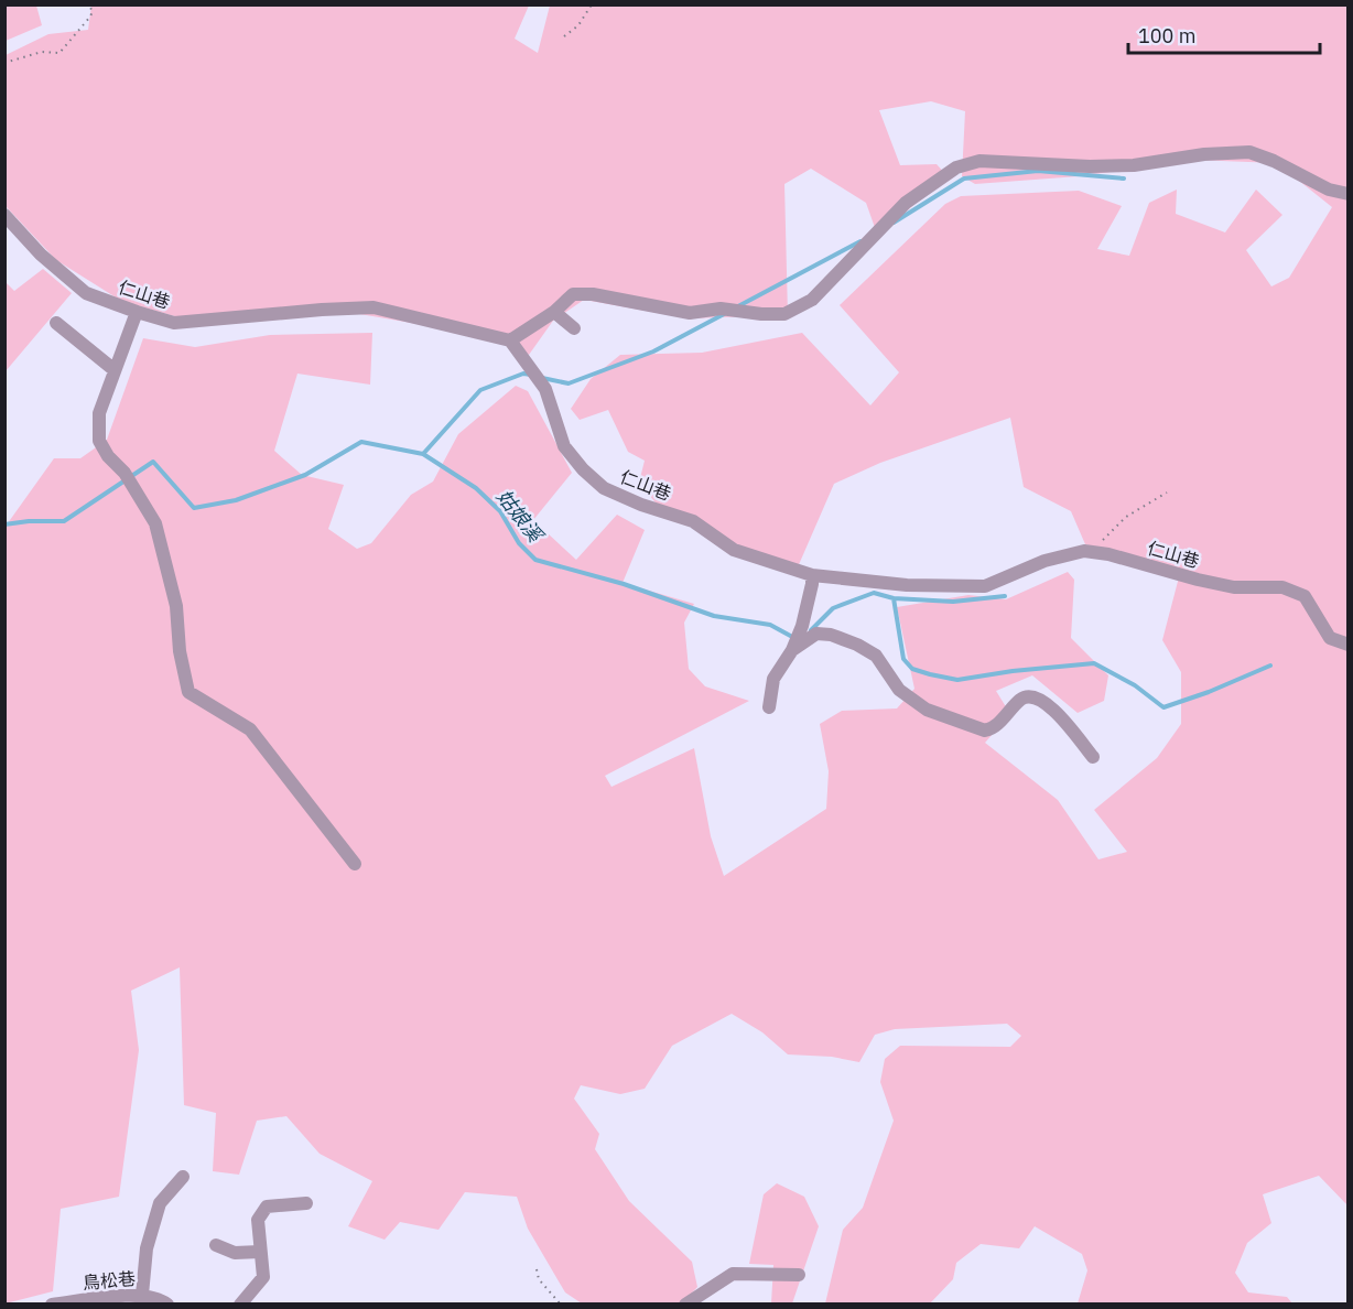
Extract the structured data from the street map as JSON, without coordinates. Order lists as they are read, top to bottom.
{
  "streets": {
    "lane": ["仁山巷", "鳥松巷"]
  },
  "water": ["姑娘溪"],
  "scale_bar": "100 m"
}
